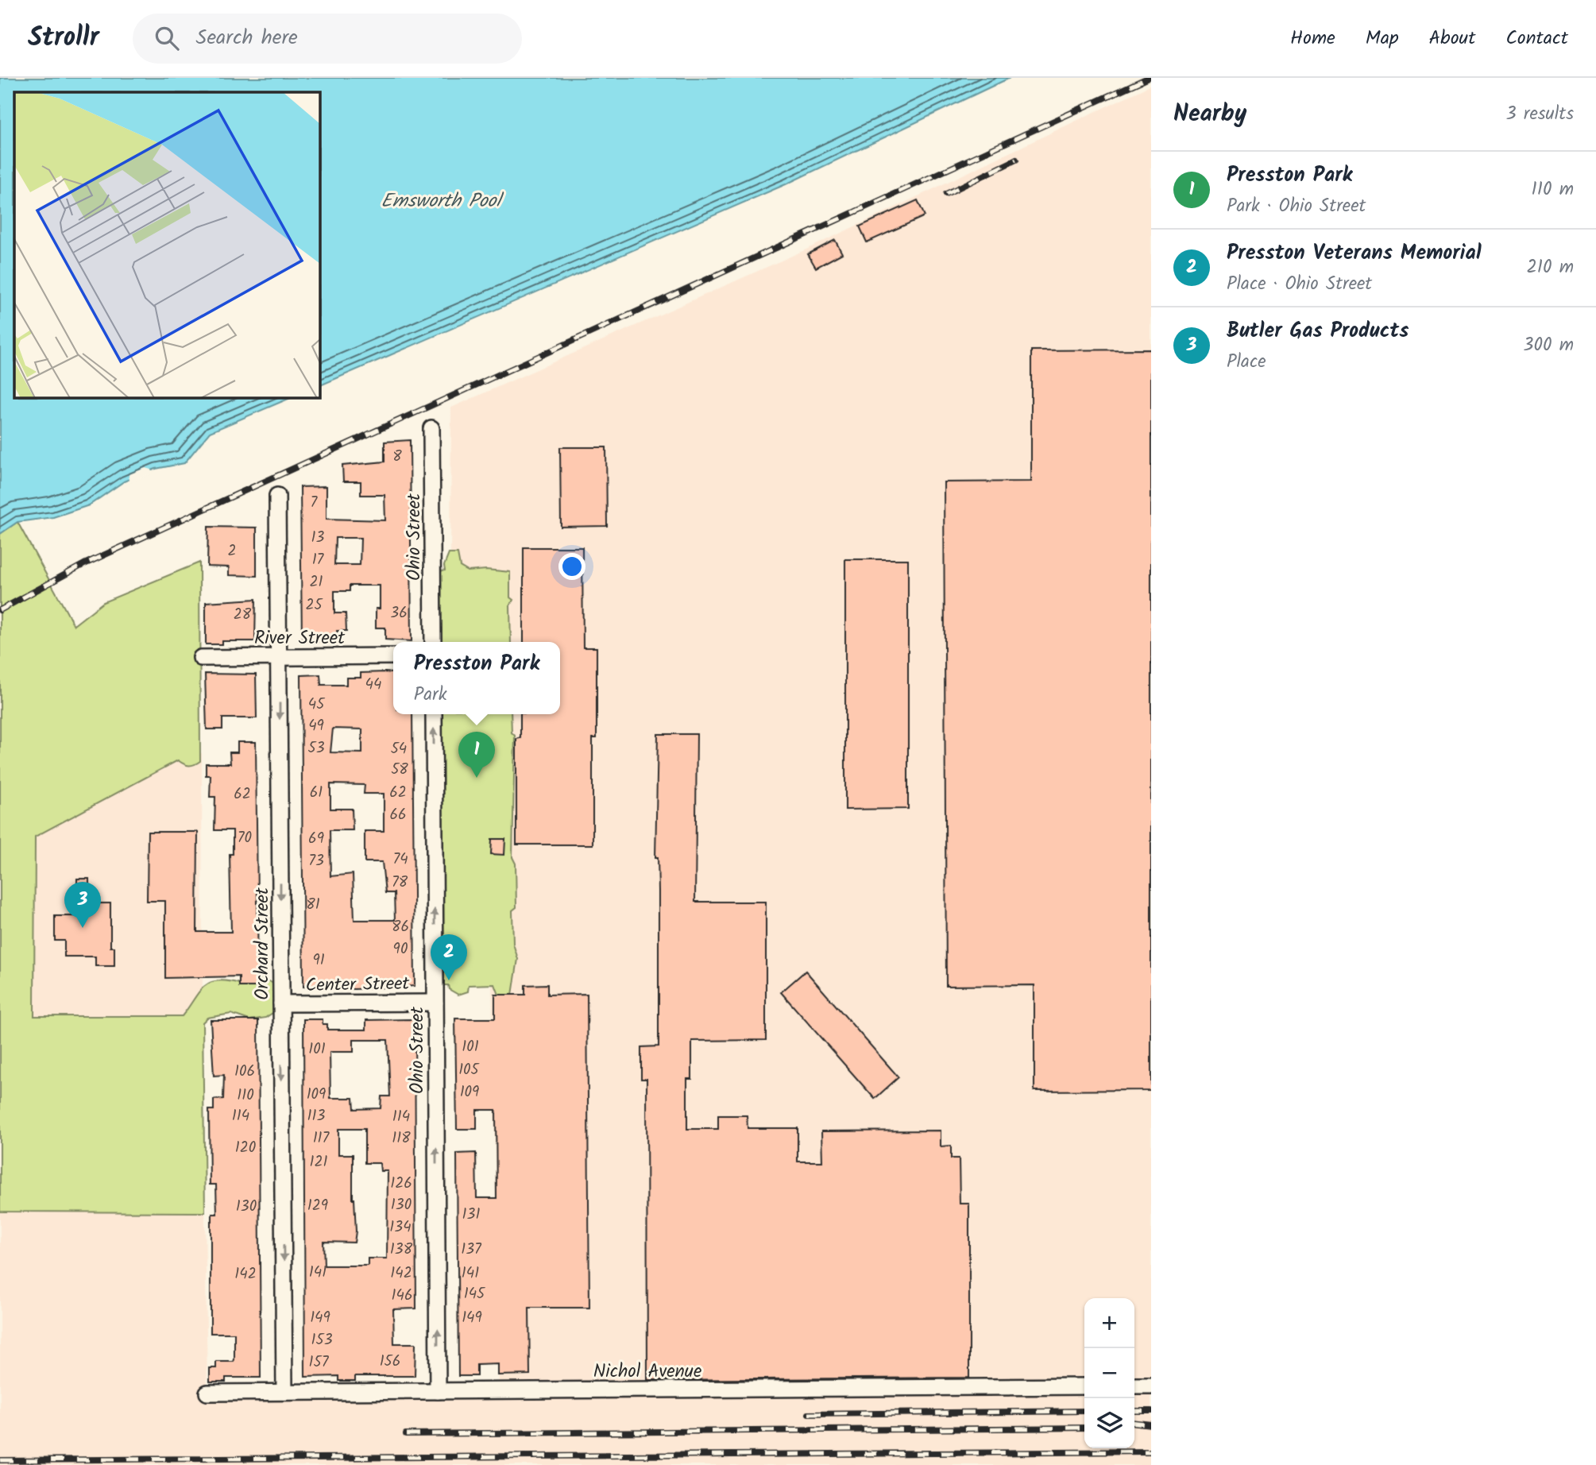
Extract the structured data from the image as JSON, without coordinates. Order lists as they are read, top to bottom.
{
  "streets": {
    "street": [
      "Ohio Street",
      "River Street",
      "Orchard Street",
      "Center Street",
      "Nichol Avenue"
    ]
  },
  "crossings": [
    ["Ohio Street", "Center Street"],
    ["Ohio Street", "Nichol Avenue"],
    ["River Street", "Orchard Street"],
    ["Orchard Street", "Center Street"],
    ["Orchard Street", "Nichol Avenue"]
  ],
  "one_way": ["Ohio Street", "Orchard Street"],
  "water": ["Emsworth Pool"],
  "house_numbers": [
    "8",
    "7",
    "13",
    "2",
    "17",
    "21",
    "25",
    "36",
    "28",
    "44",
    "45",
    "49",
    "53",
    "54",
    "58",
    "61",
    "62",
    "62",
    "66",
    "70",
    "69",
    "74",
    "73",
    "78",
    "81",
    "86",
    "90",
    "91",
    "101",
    "101",
    "105",
    "106",
    "109",
    "109",
    "110",
    "114",
    "113",
    "114",
    "117",
    "118",
    "120",
    "121",
    "126",
    "130",
    "129",
    "130",
    "131",
    "134",
    "138",
    "137",
    "141",
    "142",
    "141",
    "142",
    "145",
    "146",
    "149",
    "149",
    "153",
    "156",
    "157"
  ],
  "page": {
    "header": "Strollr",
    "search": "Search here",
    "nav": [
      "Home",
      "Map",
      "About",
      "Contact"
    ],
    "heading": ["Nearby", "3 results"],
    "list": [
      {
        "mark": "1",
        "name": "Presston Park",
        "note": "Park · Ohio Street",
        "value": "110 m"
      },
      {
        "mark": "2",
        "name": "Presston Veterans Memorial",
        "note": "Place · Ohio Street",
        "value": "210 m"
      },
      {
        "mark": "3",
        "name": "Butler Gas Products",
        "note": "Place",
        "value": "300 m"
      }
    ],
    "popup": ["Presston Park", "Park"],
    "pins": ["1", "3", "2"],
    "map_buttons": ["+", "−"]
  }
}
